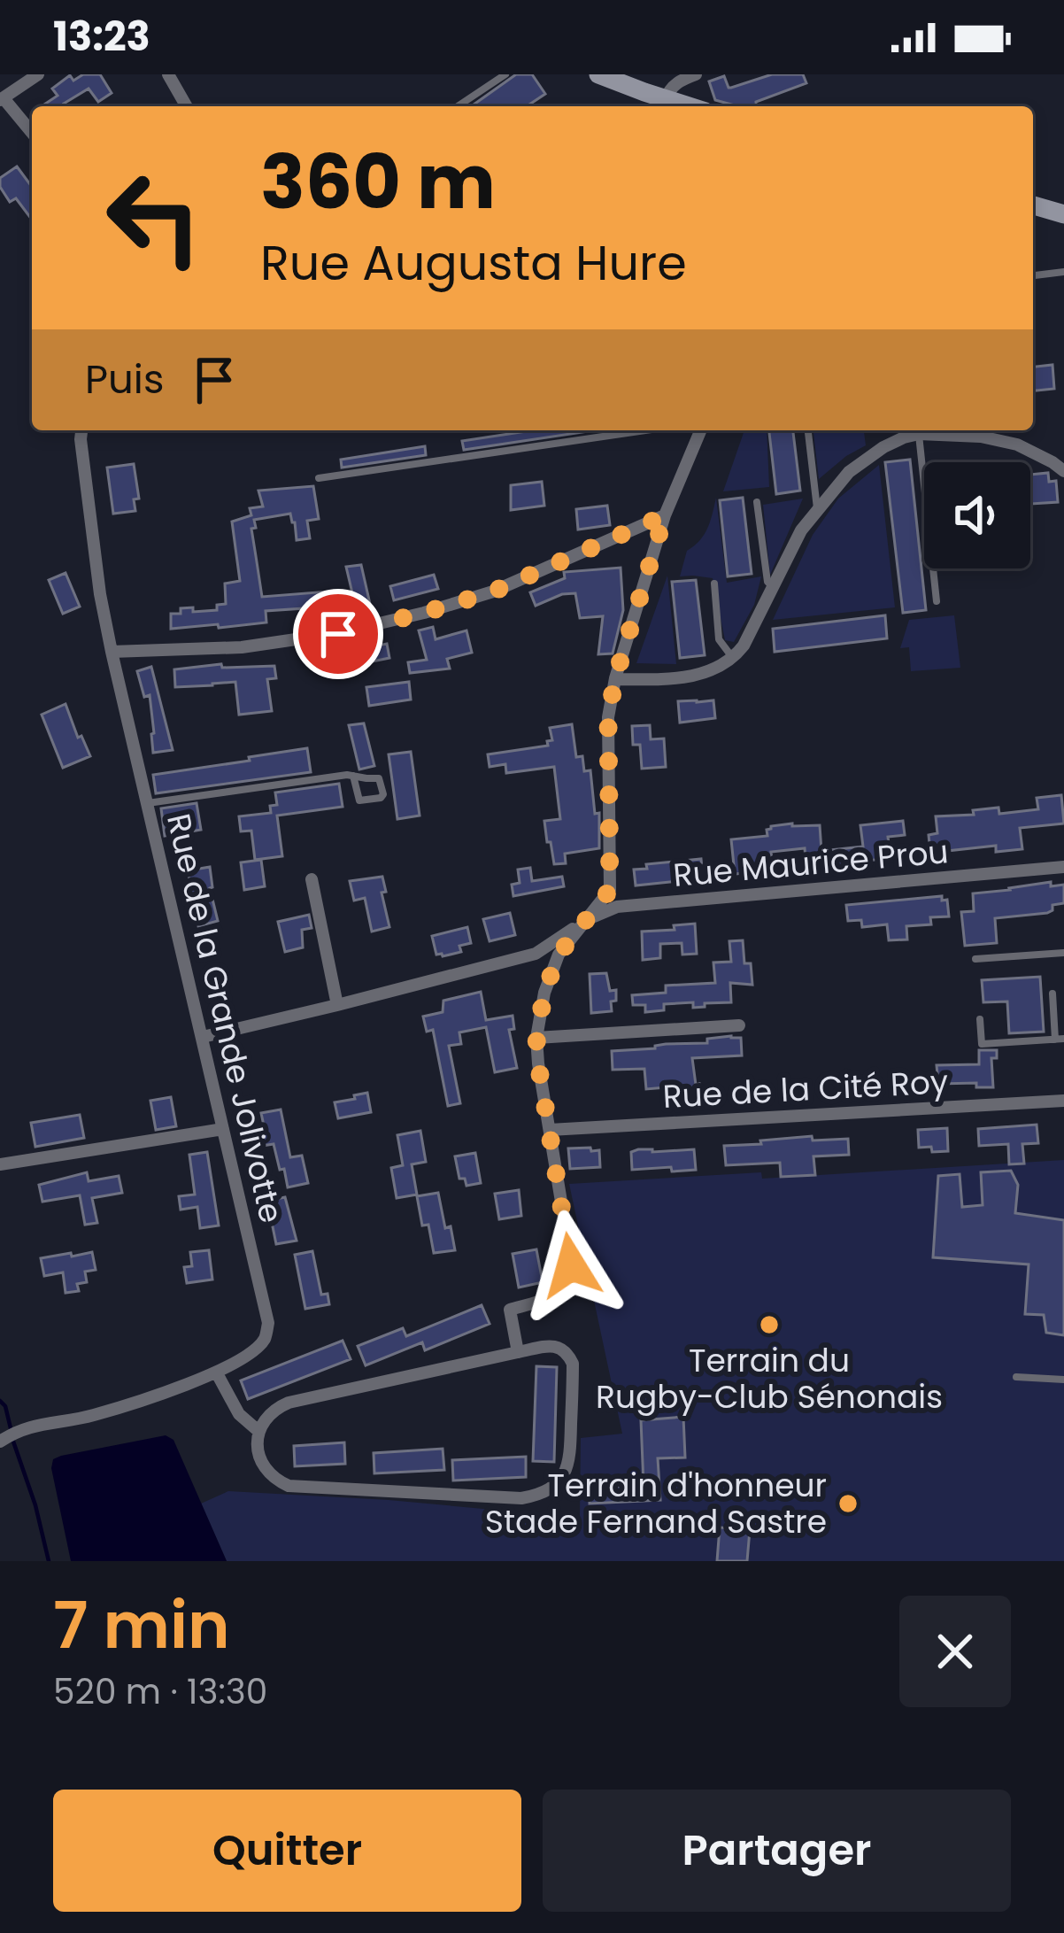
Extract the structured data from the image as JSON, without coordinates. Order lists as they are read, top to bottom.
{
  "streets": {
    "street": ["Rue Maurice Prou", "Rue de la Grande Jolivotte", "Rue de la Cité Roy"]
  },
  "crossings": [
    ["Rue Maurice Prou", "Rue de la Grande Jolivotte"]
  ],
  "places": ["Terrain du Rugby-Club Sénonais", "Terrain d'honneur Stade Fernand Sastre"],
  "page": {
    "status": "13:23",
    "turn": ["360 m", "Rue Augusta Hure"],
    "then": "Puis",
    "heading": ["7 min", "520 m · 13:30"],
    "buttons": ["Quitter", "Partager"]
  }
}
